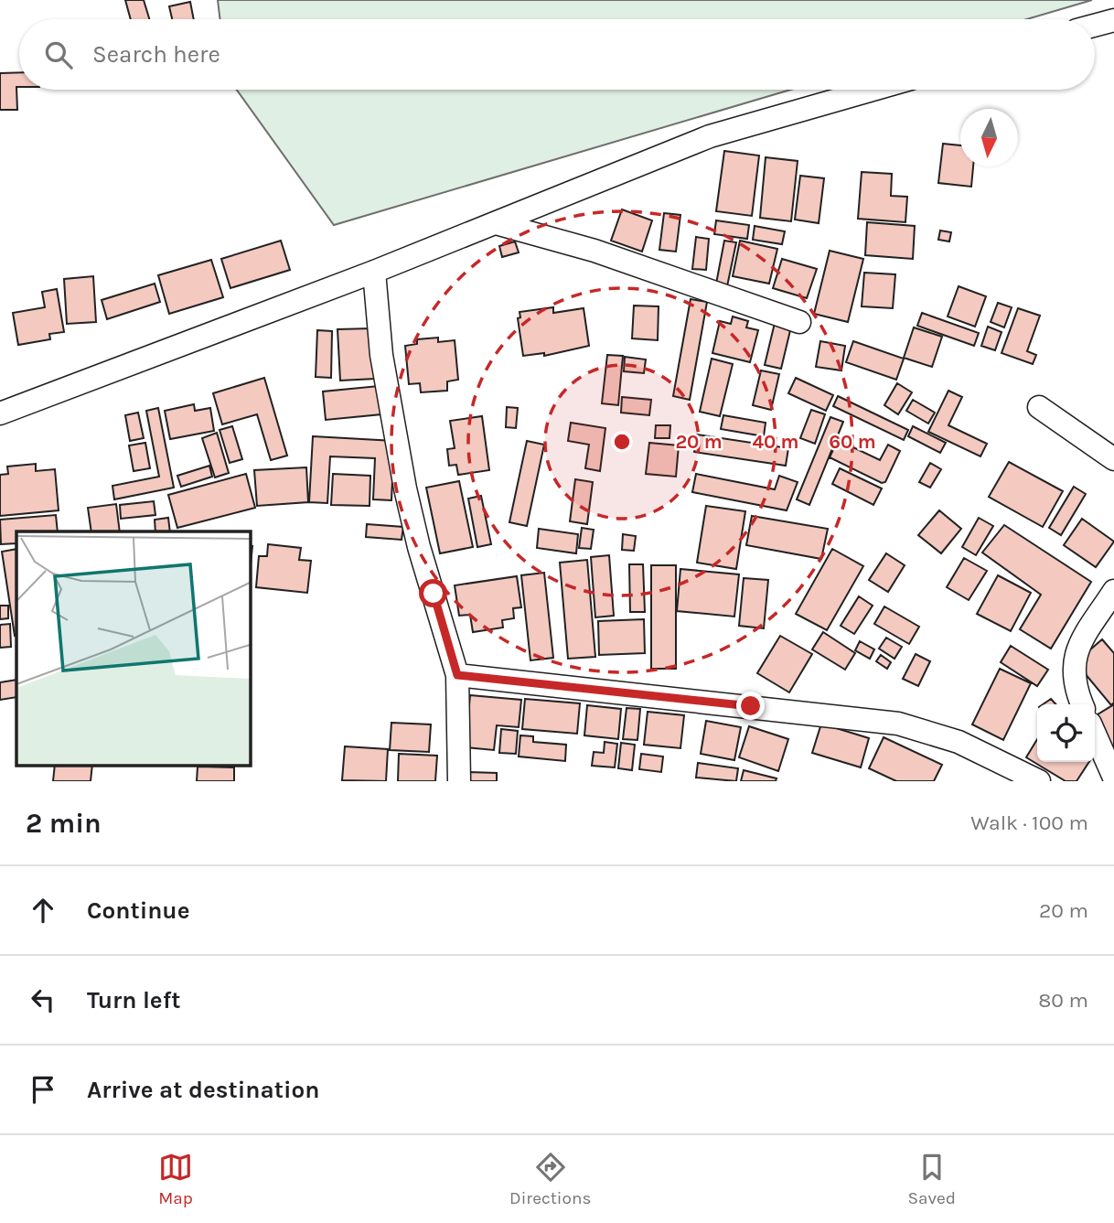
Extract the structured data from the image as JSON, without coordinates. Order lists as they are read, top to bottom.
{
  "north": "bottom",
  "page": {
    "search": "Search here",
    "heading": ["2 min", "Walk · 100 m"],
    "list": [
      ["Continue", "20 m"],
      ["Turn left", "80 m"],
      "Arrive at destination"
    ],
    "nav": ["Map", "Directions", "Saved"]
  },
  "rings": ["20 m", "40 m", "60 m"]
}
